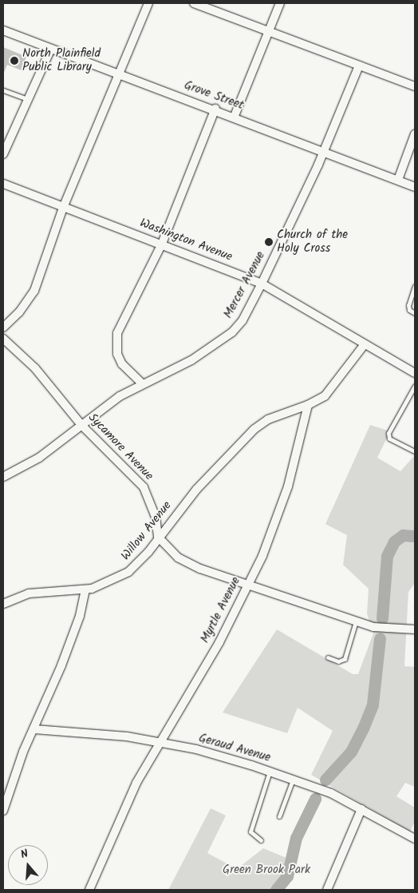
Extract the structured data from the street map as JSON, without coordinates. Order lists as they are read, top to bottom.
{
  "streets": {
    "street": [
      "Grove Street",
      "Washington Avenue",
      "Mercer Avenue",
      "Sycamore Avenue",
      "Willow Avenue",
      "Myrtle Avenue",
      "Geraud Avenue"
    ]
  },
  "crossings": [
    ["Grove Street", "Mercer Avenue"],
    ["Washington Avenue", "Mercer Avenue"],
    ["Mercer Avenue", "Sycamore Avenue"],
    ["Sycamore Avenue", "Willow Avenue"],
    ["Willow Avenue", "Myrtle Avenue"],
    ["Myrtle Avenue", "Geraud Avenue"]
  ],
  "parks": ["Green Brook Park"],
  "places": ["North Plainfield Public Library", "Church of the Holy Cross"],
  "north": "top"
}
